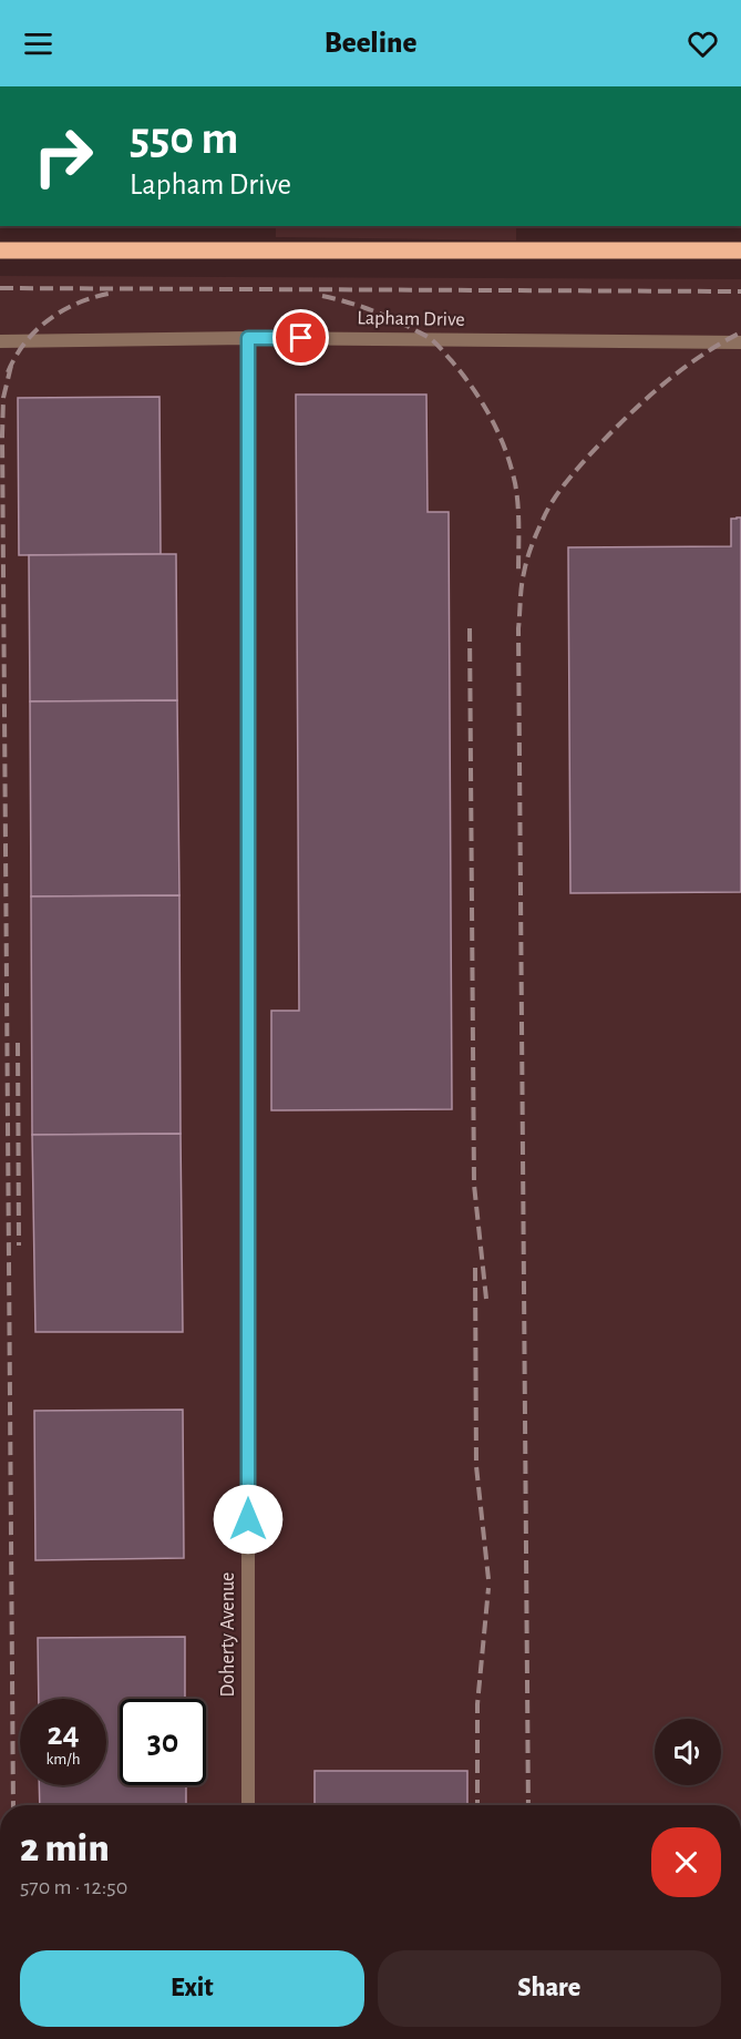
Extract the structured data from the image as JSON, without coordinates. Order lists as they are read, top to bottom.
{
  "streets": {
    "street": ["Lapham Drive", "Doherty Avenue"]
  },
  "crossings": [
    ["Lapham Drive", "Doherty Avenue"]
  ],
  "page": {
    "header": "Beeline",
    "turn": ["550 m", "Lapham Drive"],
    "speed": "24 km/h",
    "limit": "30",
    "heading": ["2 min", "570 m · 12:50"],
    "buttons": ["Exit", "Share"]
  }
}
